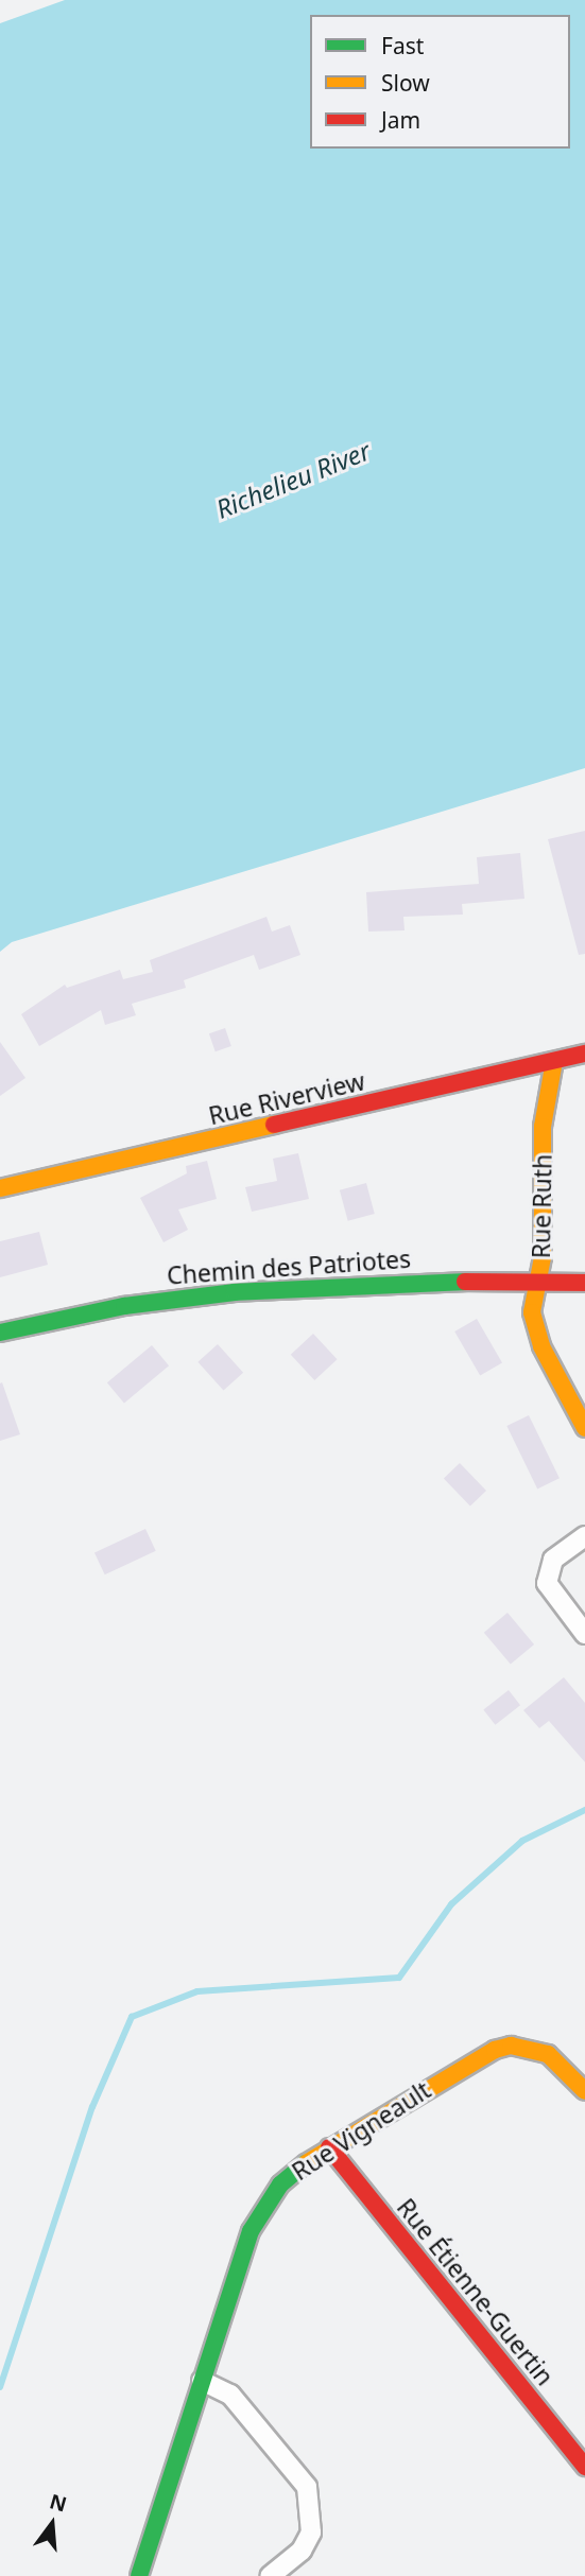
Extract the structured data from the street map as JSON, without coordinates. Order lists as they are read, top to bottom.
{
  "streets": {
    "street": [
      "Rue Riverview",
      "Rue Ruth",
      "Chemin des Patriotes",
      "Rue Vigneault",
      "Rue Étienne-Guertin"
    ]
  },
  "crossings": [
    ["Rue Riverview", "Rue Ruth"],
    ["Rue Ruth", "Chemin des Patriotes"],
    ["Rue Vigneault", "Rue Étienne-Guertin"]
  ],
  "water": ["Richelieu River"],
  "legend": ["Fast", "Slow", "Jam"],
  "north": "top"
}
